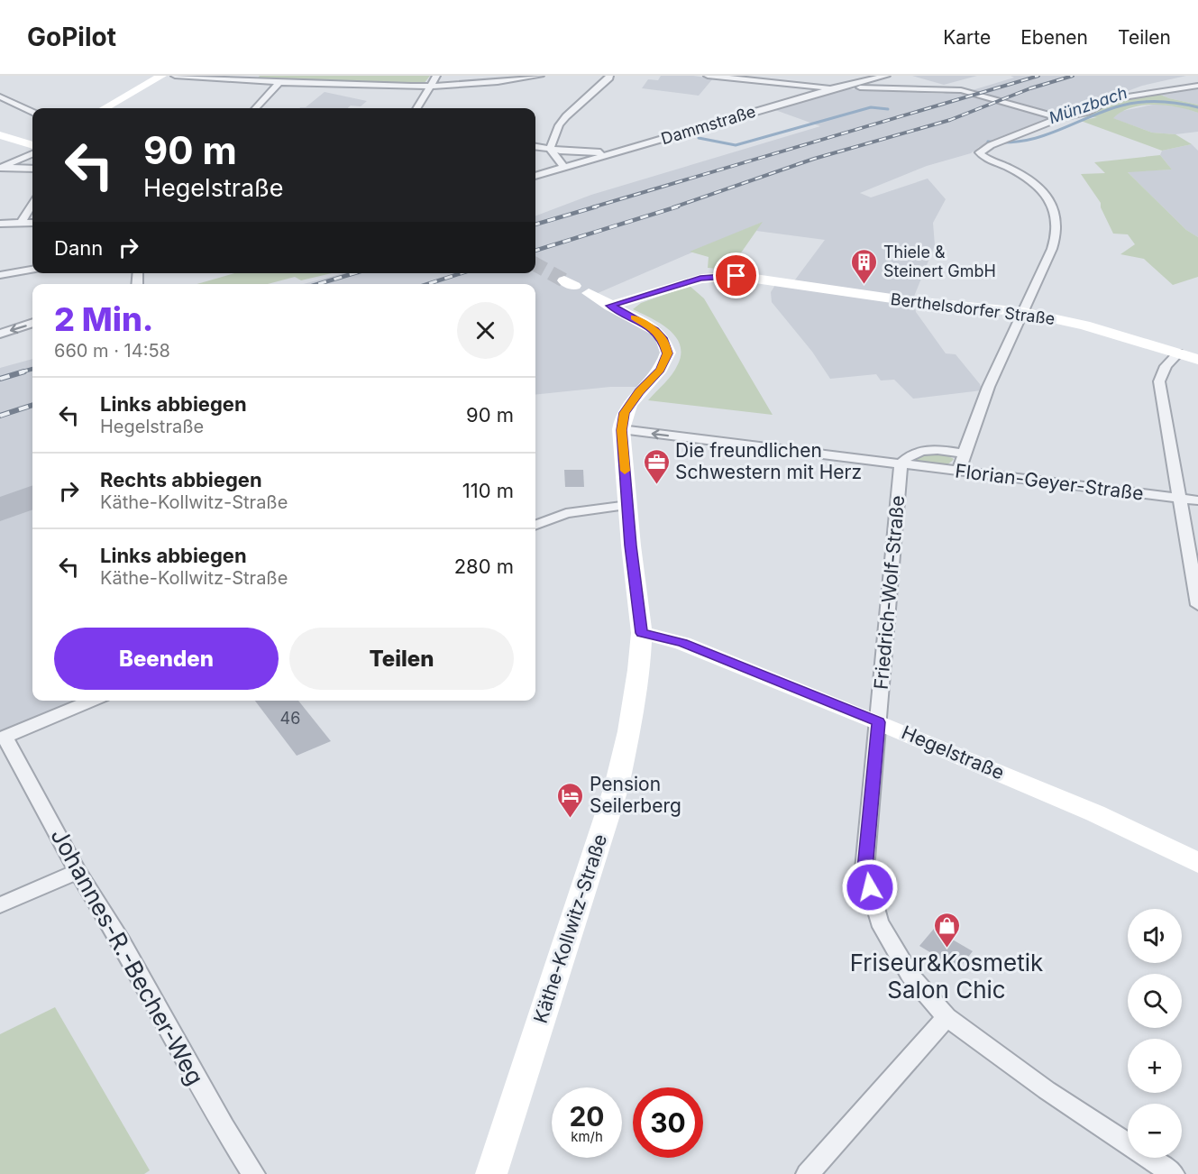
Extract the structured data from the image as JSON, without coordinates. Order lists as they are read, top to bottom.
{
  "streets": {
    "street": [
      "Dammstraße",
      "Berthelsdorfer Straße",
      "Florian-Geyer-Straße",
      "Friedrich-Wolf-Straße",
      "Hegelstraße",
      "Käthe-Kollwitz-Straße",
      "Johannes-R.-Becher-Weg"
    ]
  },
  "crossings": [
    ["Berthelsdorfer Straße", "Käthe-Kollwitz-Straße"],
    ["Florian-Geyer-Straße", "Friedrich-Wolf-Straße"],
    ["Florian-Geyer-Straße", "Käthe-Kollwitz-Straße"],
    ["Friedrich-Wolf-Straße", "Hegelstraße"],
    ["Hegelstraße", "Käthe-Kollwitz-Straße"]
  ],
  "one_way": ["Florian-Geyer-Straße"],
  "water": ["Münzbach"],
  "places": {
    "building": ["Thiele & Steinert GmbH"],
    "office": ["Die freundlichen Schwestern mit Herz"],
    "hotel": ["Pension Seilerberg"],
    "shop": ["Friseur&Kosmetik Salon Chic"]
  },
  "house_numbers": ["46"],
  "page": {
    "header": "GoPilot",
    "nav": ["Karte", "Ebenen", "Teilen"],
    "turn": ["90 m", "Hegelstraße"],
    "then": "Dann",
    "heading": ["2 Min.", "660 m · 14:58"],
    "list": [
      {
        "name": "Links abbiegen",
        "note": "Hegelstraße",
        "value": "90 m"
      },
      {
        "name": "Rechts abbiegen",
        "note": "Käthe-Kollwitz-Straße",
        "value": "110 m"
      },
      {
        "name": "Links abbiegen",
        "note": "Käthe-Kollwitz-Straße",
        "value": "280 m"
      }
    ],
    "buttons": ["Beenden", "Teilen"],
    "map_buttons": ["+", "−"],
    "speed": "20 km/h",
    "limit": "30"
  }
}
